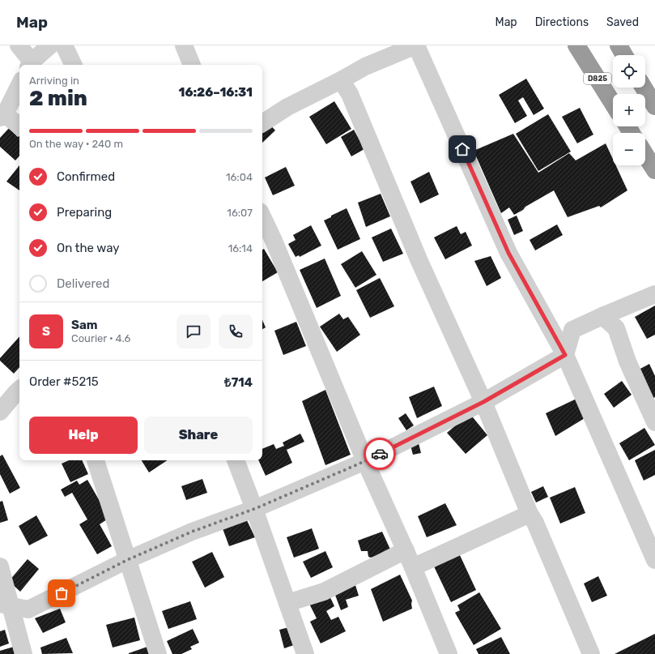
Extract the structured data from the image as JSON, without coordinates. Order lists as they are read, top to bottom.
{
  "streets": {
    "highway": ["D825"]
  },
  "page": {
    "header": "Map",
    "nav": ["Map", "Directions", "Saved"],
    "map_buttons": ["+", "−"],
    "heading": ["2 min", "Arriving in", "16:26–16:31"],
    "panel": [
      "Sam",
      "Courier · 4.6",
      "Order #5215",
      "₺714"
    ],
    "bar": "On the way · 240 m",
    "list": [
      ["Confirmed", "16:04"],
      ["Preparing", "16:07"],
      ["On the way", "16:14"],
      "Delivered"
    ],
    "round": "S",
    "buttons": ["Help", "Share"]
  }
}
